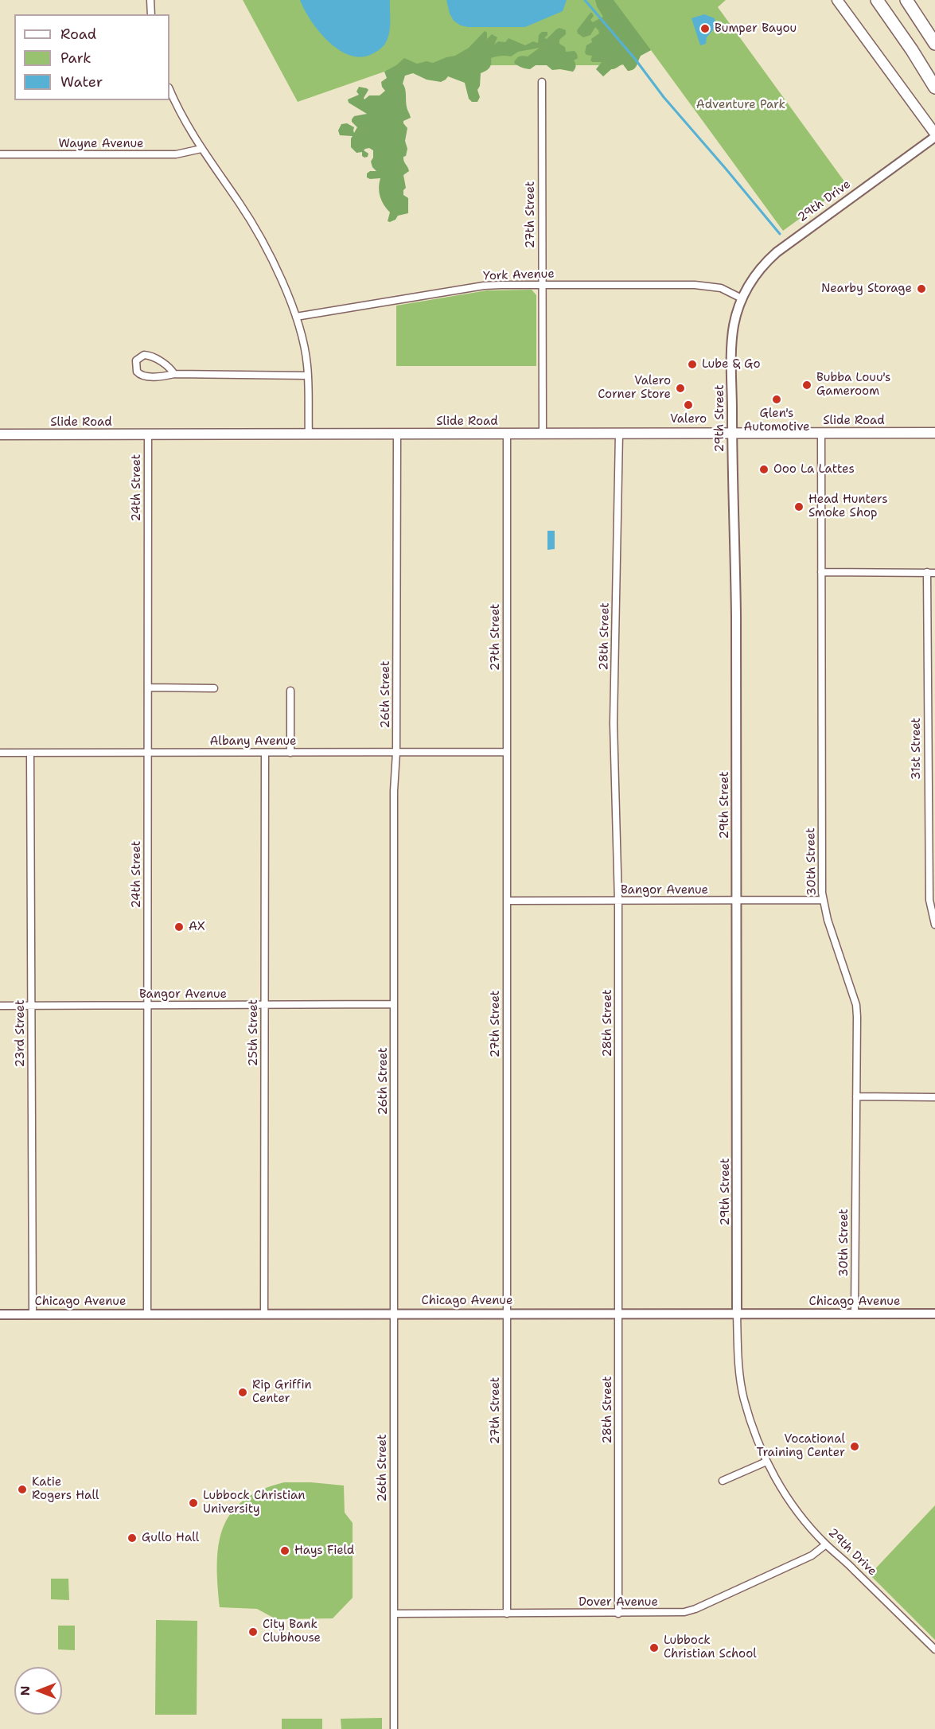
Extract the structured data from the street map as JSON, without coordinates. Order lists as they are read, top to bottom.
{
  "streets": {
    "main road": ["Slide Road"],
    "street": [
      "Wayne Avenue",
      "29th Drive",
      "27th Street",
      "York Avenue",
      "29th Street",
      "24th Street",
      "28th Street",
      "26th Street",
      "Albany Avenue",
      "31st Street",
      "30th Street",
      "Bangor Avenue",
      "25th Street",
      "23rd Street",
      "Chicago Avenue",
      "Dover Avenue"
    ]
  },
  "crossings": [
    ["29th Drive", "York Avenue"],
    ["29th Drive", "29th Street"],
    ["29th Drive", "Chicago Avenue"],
    ["29th Drive", "Dover Avenue"],
    ["27th Street", "York Avenue"],
    ["27th Street", "Slide Road"],
    ["27th Street", "Albany Avenue"],
    ["27th Street", "Bangor Avenue"],
    ["27th Street", "Chicago Avenue"],
    ["27th Street", "Dover Avenue"],
    ["York Avenue", "29th Street"],
    ["29th Street", "Slide Road"],
    ["29th Street", "Bangor Avenue"],
    ["29th Street", "Chicago Avenue"],
    ["Slide Road", "24th Street"],
    ["Slide Road", "28th Street"],
    ["Slide Road", "26th Street"],
    ["Slide Road", "30th Street"],
    ["24th Street", "Albany Avenue"],
    ["24th Street", "Bangor Avenue"],
    ["24th Street", "Chicago Avenue"],
    ["28th Street", "Bangor Avenue"],
    ["28th Street", "Chicago Avenue"],
    ["28th Street", "Dover Avenue"],
    ["26th Street", "Albany Avenue"],
    ["26th Street", "Bangor Avenue"],
    ["26th Street", "Chicago Avenue"],
    ["26th Street", "Dover Avenue"],
    ["Albany Avenue", "25th Street"],
    ["Albany Avenue", "23rd Street"],
    ["30th Street", "Bangor Avenue"],
    ["30th Street", "Chicago Avenue"],
    ["Bangor Avenue", "25th Street"],
    ["Bangor Avenue", "23rd Street"],
    ["25th Street", "Chicago Avenue"],
    ["23rd Street", "Chicago Avenue"]
  ],
  "parks": ["Adventure Park"],
  "places": [
    "Bumper Bayou",
    "Nearby Storage",
    "Lube & Go",
    "Bubba Louu's Gameroom",
    "Valero Corner Store",
    "Glen's Automotive",
    "Valero",
    "Ooo La Lattes",
    "Head Hunters Smoke Shop",
    "AX",
    "Rip Griffin Center",
    "Vocational Training Center",
    "Katie Rogers Hall",
    "Lubbock Christian University",
    "Gullo Hall",
    "Hays Field",
    "City Bank Clubhouse",
    "Lubbock Christian School"
  ],
  "legend": ["Road", "Park", "Water"],
  "north": "left"
}
